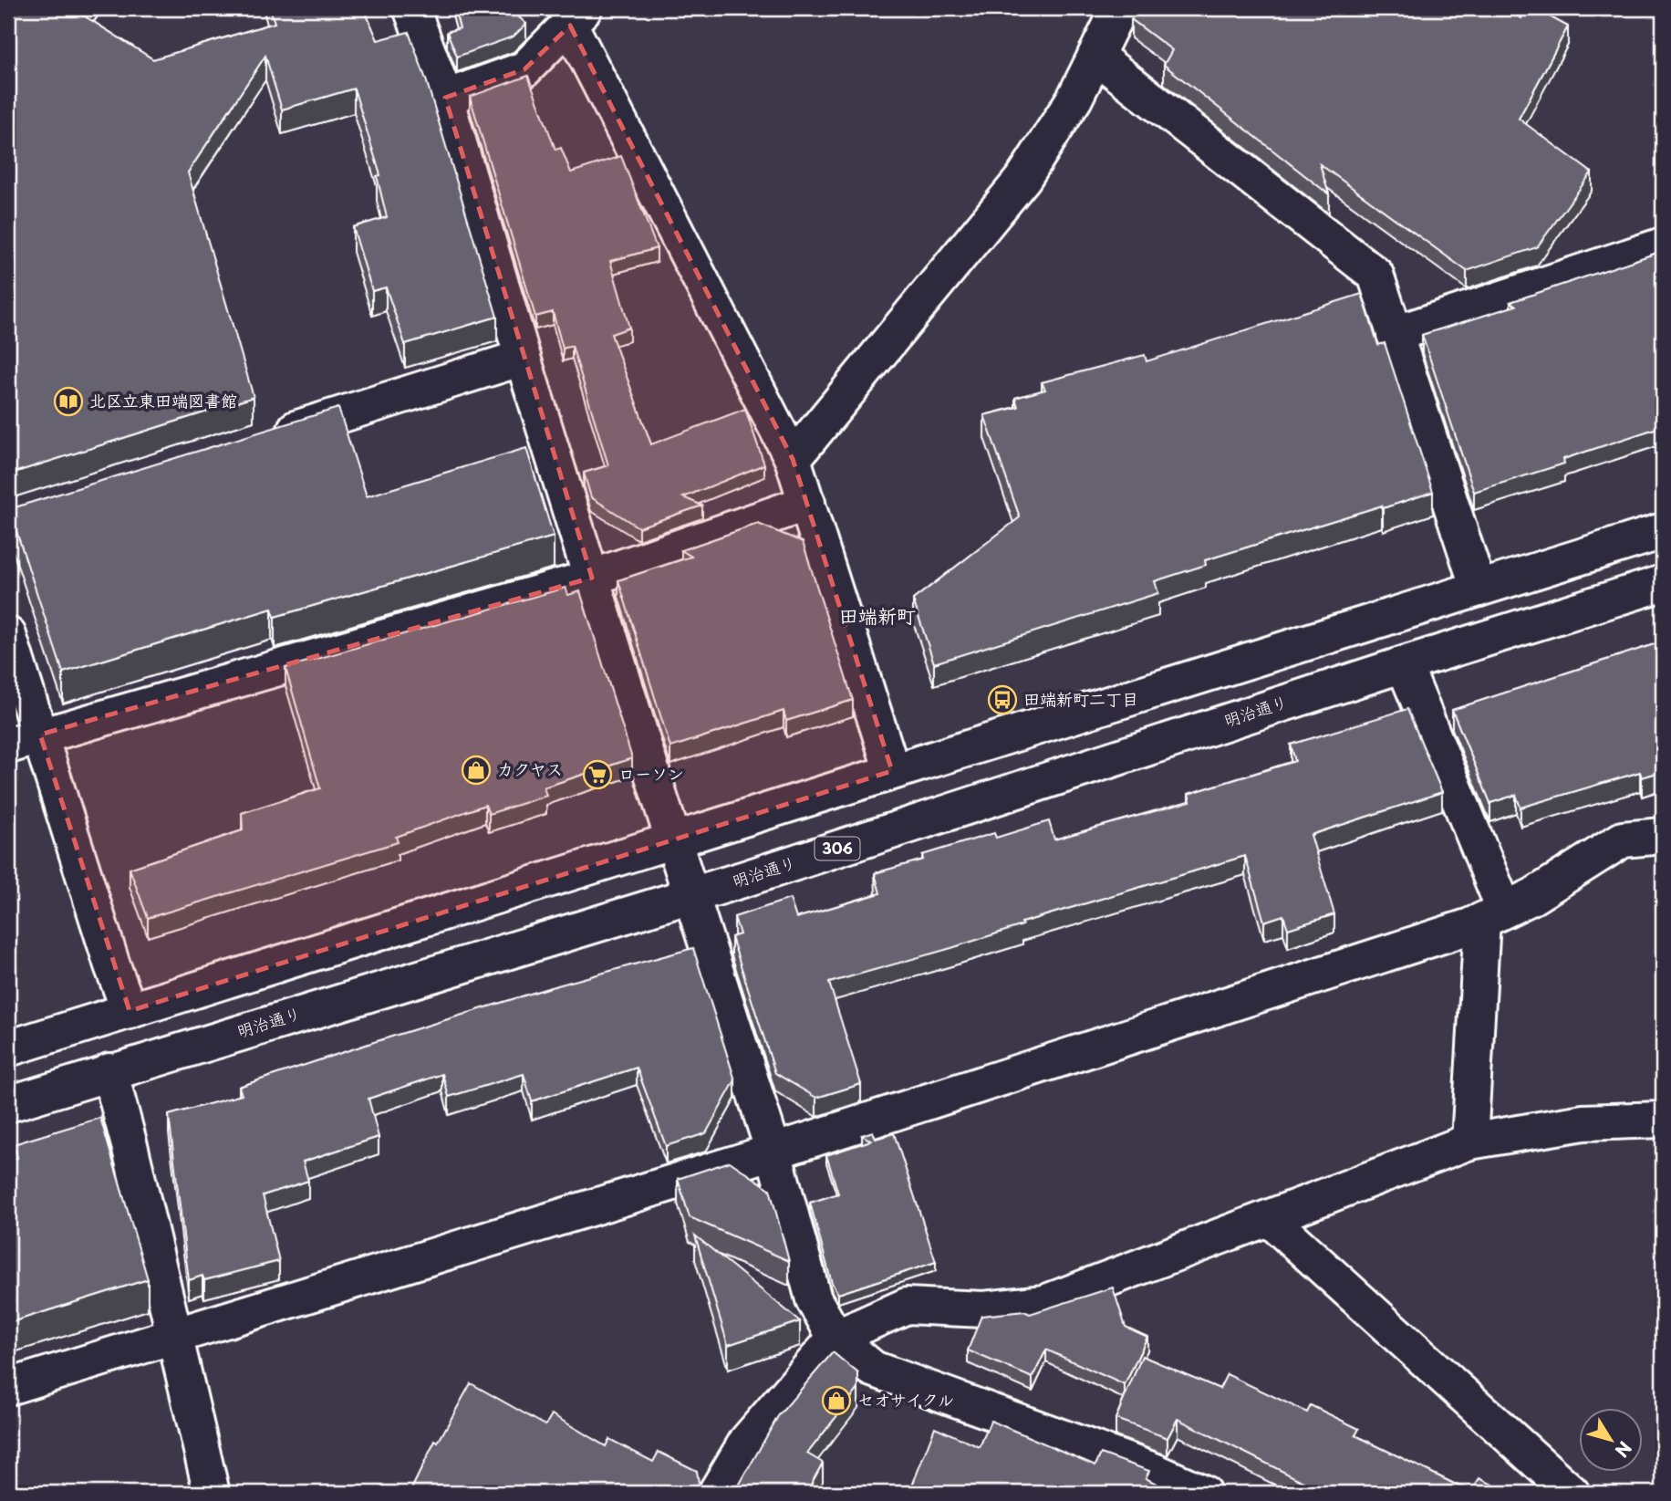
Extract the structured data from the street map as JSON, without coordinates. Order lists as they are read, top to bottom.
{
  "streets": {
    "street": ["明治通り", "306"]
  },
  "districts": ["田端新町"],
  "places": {
    "library": ["北区立東田端図書館"],
    "bus stop": ["田端新町二丁目"],
    "shop": ["カクヤス", "セオサイクル"],
    "supermarket": ["ローソン"]
  },
  "north": "bottom right"
}
